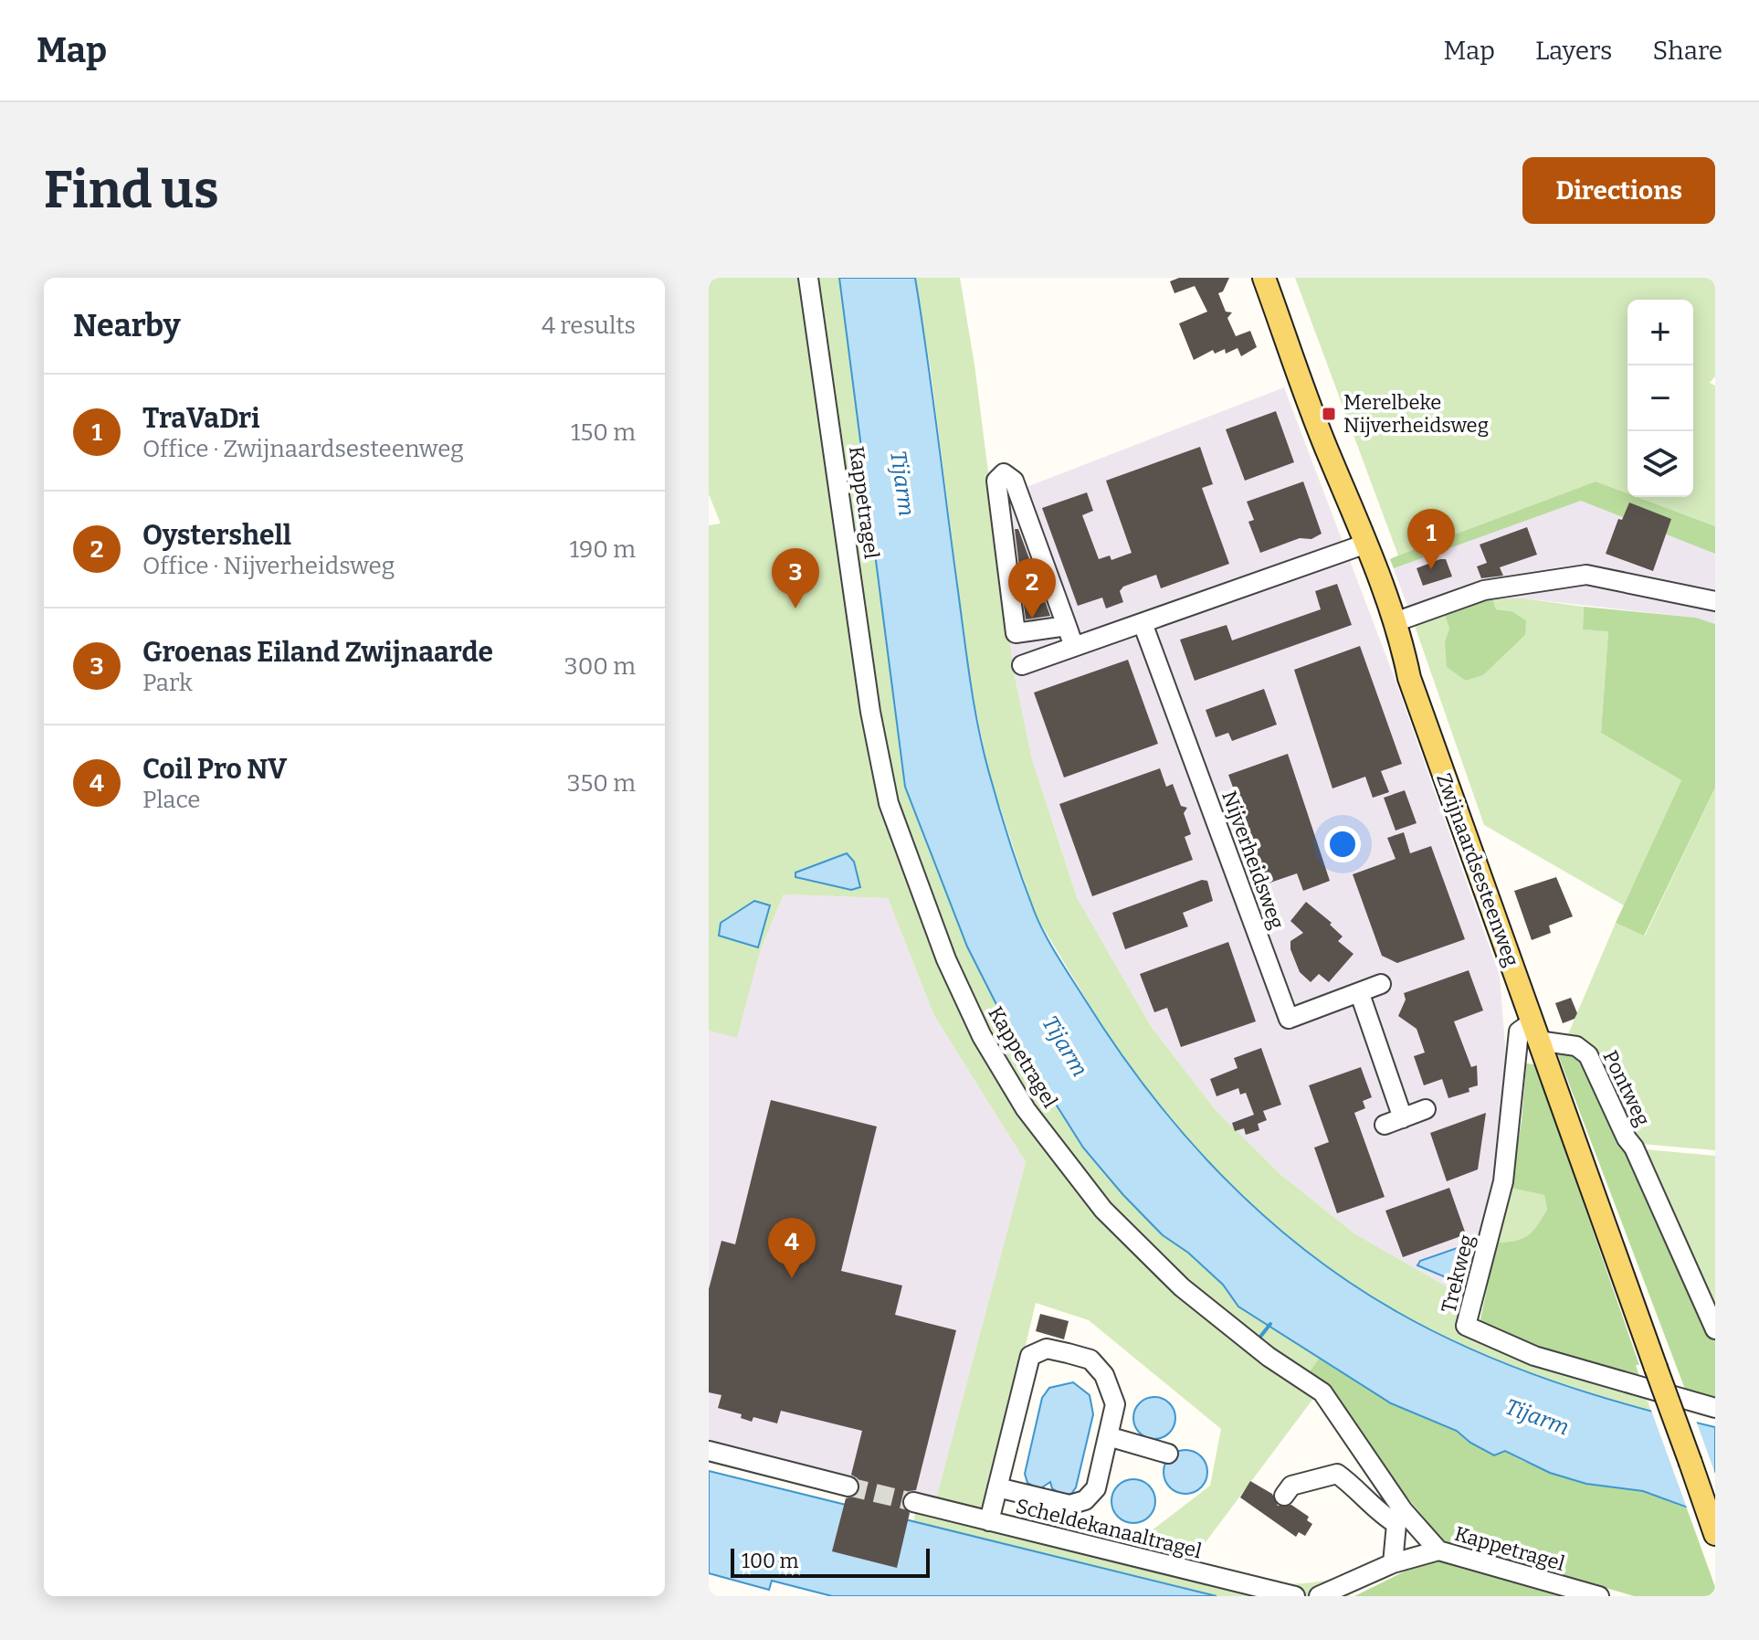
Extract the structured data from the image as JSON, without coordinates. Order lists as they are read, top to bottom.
{
  "streets": {
    "main road": ["Zwijnaardsesteenweg"],
    "street": [
      "Kappetragel",
      "Nijverheidsweg",
      "Pontweg",
      "Trekweg",
      "Scheldekanaaltragel"
    ]
  },
  "crossings": [
    ["Zwijnaardsesteenweg", "Pontweg"],
    ["Zwijnaardsesteenweg", "Trekweg"],
    ["Pontweg", "Trekweg"]
  ],
  "water": ["Tijarm"],
  "places": {
    "transit": ["Merelbeke Nijverheidsweg"]
  },
  "scale_bar": "100 m",
  "page": {
    "header": "Map",
    "nav": ["Map", "Layers", "Share"],
    "buttons": "Directions",
    "title": "Find us",
    "heading": ["Nearby", "4 results"],
    "map_buttons": ["+", "−"],
    "list": [
      {
        "mark": "1",
        "name": "TraVaDri",
        "note": "Office · Zwijnaardsesteenweg",
        "value": "150 m"
      },
      {
        "mark": "2",
        "name": "Oystershell",
        "note": "Office · Nijverheidsweg",
        "value": "190 m"
      },
      {
        "mark": "3",
        "name": "Groenas Eiland Zwijnaarde",
        "note": "Park",
        "value": "300 m"
      },
      {
        "mark": "4",
        "name": "Coil Pro NV",
        "note": "Place",
        "value": "350 m"
      }
    ],
    "pins": [
      "1",
      "3",
      "2",
      "4"
    ],
    "scale": "100 m"
  }
}
